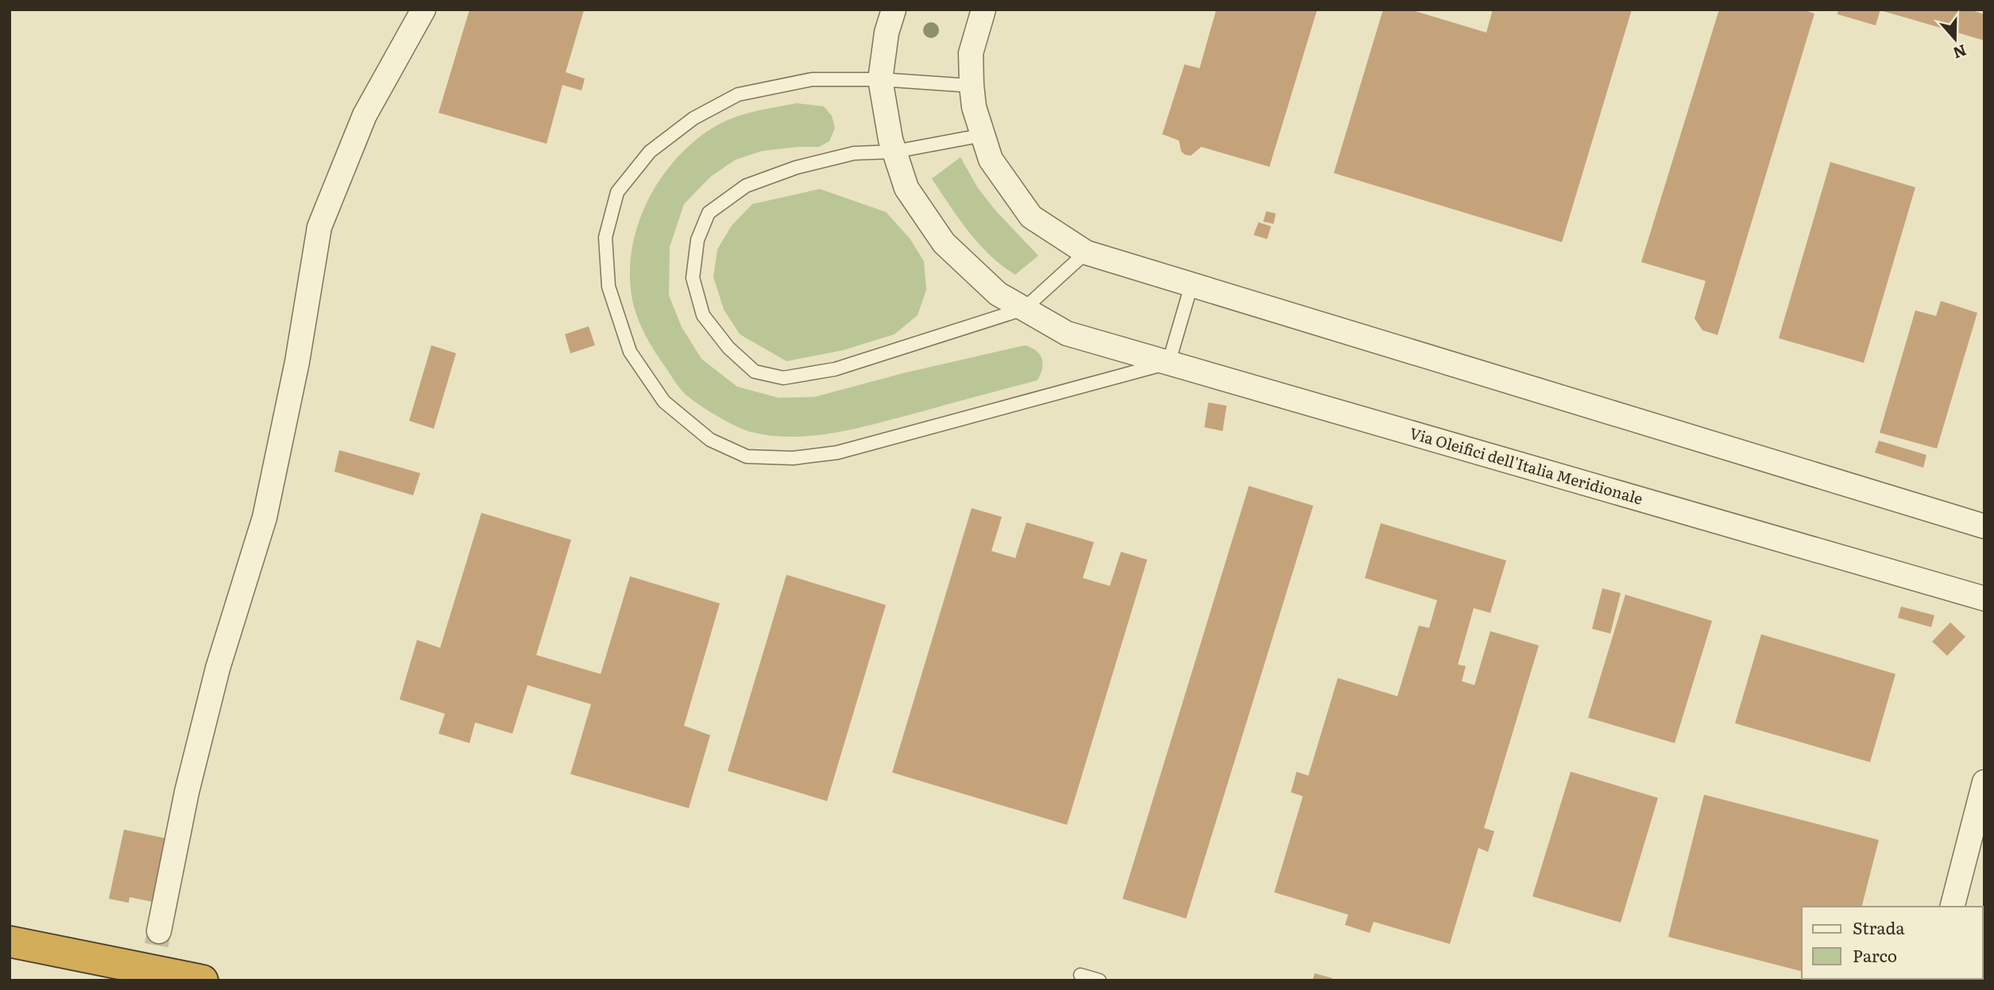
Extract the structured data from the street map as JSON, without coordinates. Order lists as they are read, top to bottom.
{
  "streets": {
    "street": ["Via Oleifici dell'Italia Meridionale"]
  },
  "legend": ["Strada", "Parco"],
  "north": "bottom"
}
